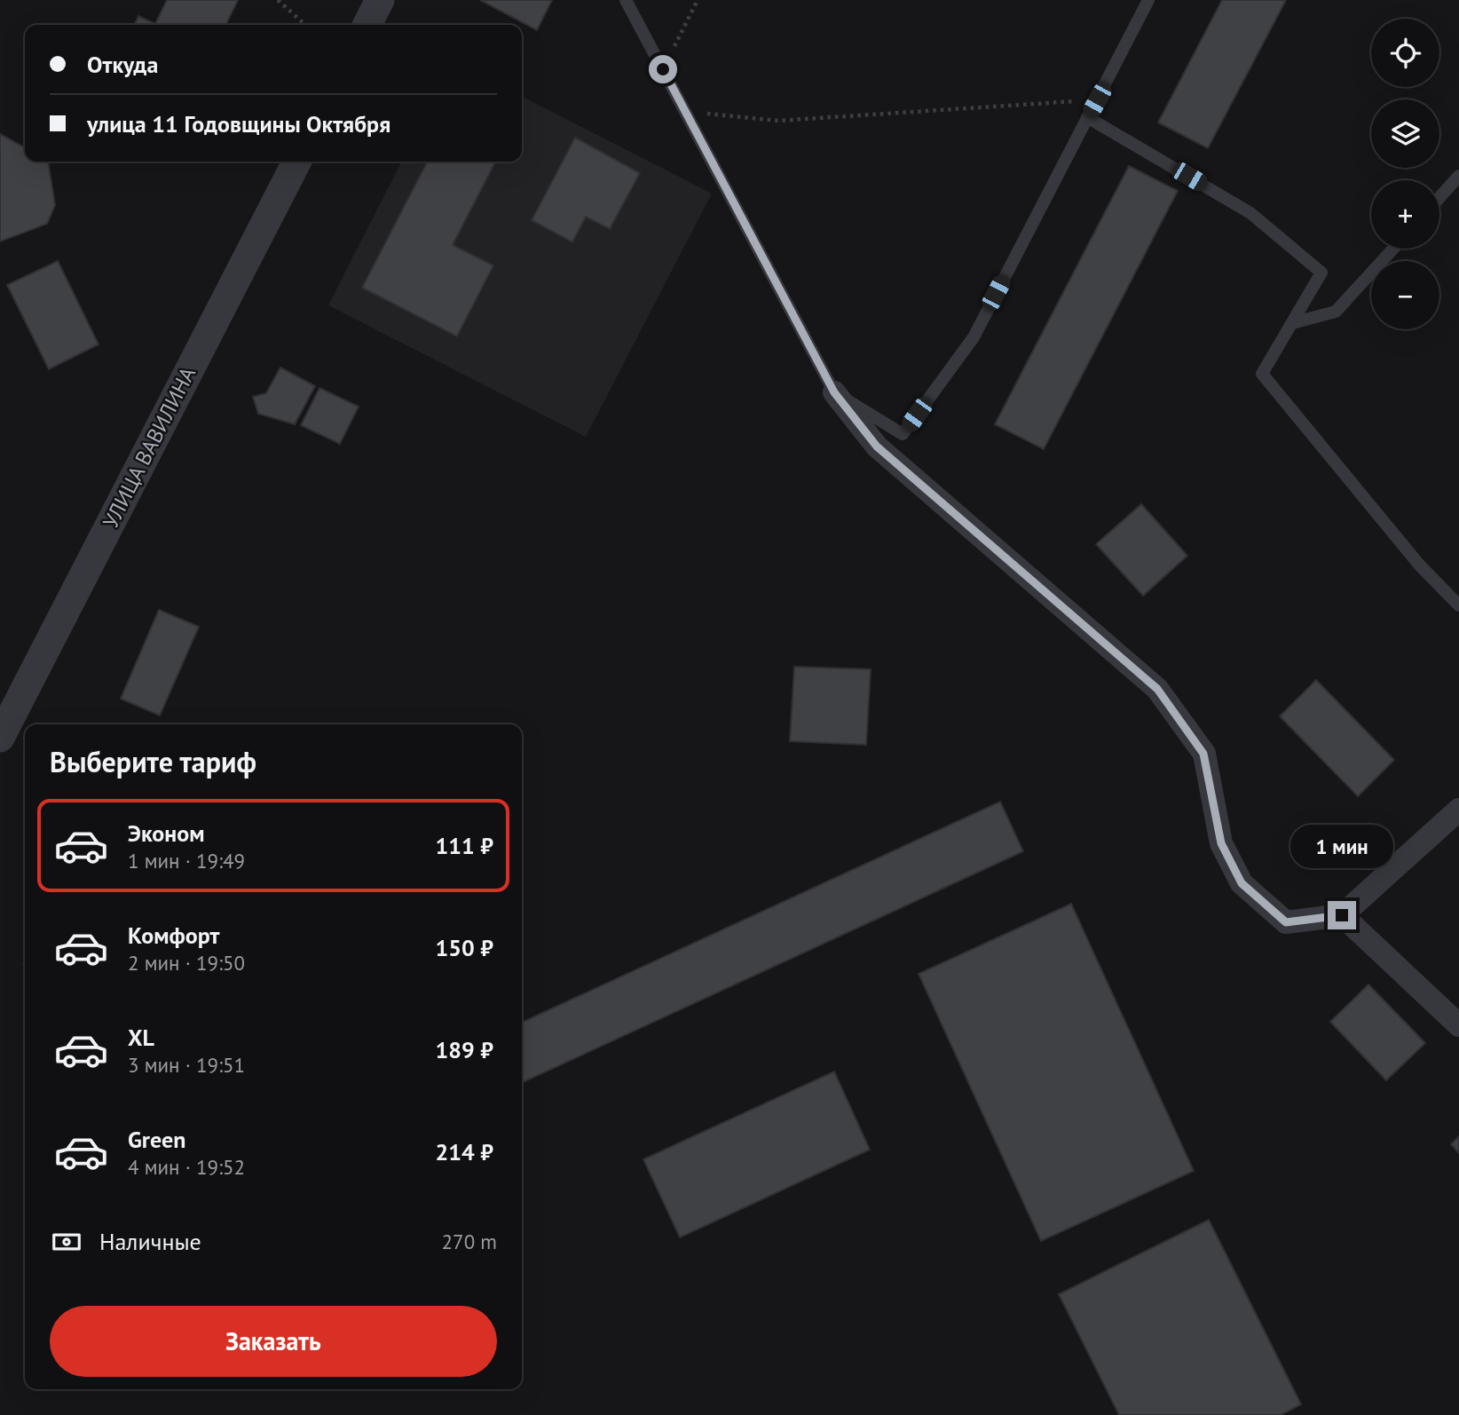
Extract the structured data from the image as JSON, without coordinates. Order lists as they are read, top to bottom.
{
  "streets": {
    "street": ["УЛИЦА ВАВИЛИНА"]
  },
  "page": {
    "map_buttons": ["+", "−"],
    "banner": ["Откуда", "улица 11 Годовщины Октября"],
    "heading": "Выберите тариф",
    "list": [
      {
        "name": "Эконом",
        "note": "1 мин · 19:49",
        "value": "111 ₽"
      },
      {
        "name": "Комфорт",
        "note": "2 мин · 19:50",
        "value": "150 ₽"
      },
      {
        "name": "XL",
        "note": "3 мин · 19:51",
        "value": "189 ₽"
      },
      {
        "name": "Green",
        "note": "4 мин · 19:52",
        "value": "214 ₽"
      }
    ],
    "bubble": "1 мин",
    "pay": ["Наличные", "270 m"],
    "buttons": "Заказать"
  }
}
